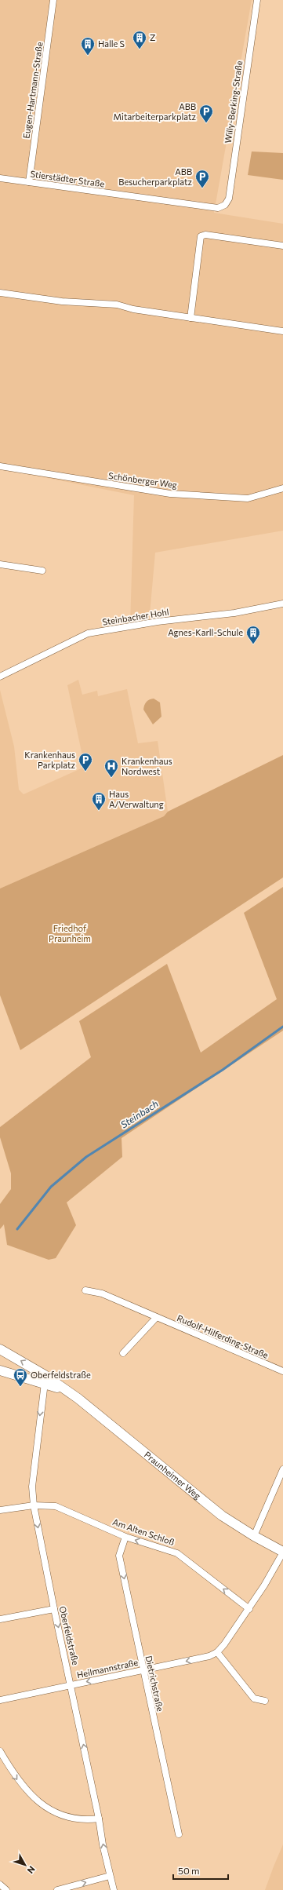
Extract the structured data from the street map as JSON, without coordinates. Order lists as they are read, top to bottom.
{
  "streets": {
    "main road": ["Praunheimer Weg"],
    "street": [
      "Eugen-Hartmann-Straße",
      "Willy-Berking-Straße",
      "Stierstädter Straße",
      "Schönberger Weg",
      "Steinbacher Hohl",
      "Rudolf-Hilferding-Straße",
      "Am Alten Schloß",
      "Oberfeldstraße",
      "Heilmannstraße",
      "Dietrichstraße"
    ]
  },
  "crossings": [
    ["Eugen-Hartmann-Straße", "Stierstädter Straße"],
    ["Willy-Berking-Straße", "Stierstädter Straße"],
    ["Praunheimer Weg", "Oberfeldstraße"],
    ["Am Alten Schloß", "Oberfeldstraße"],
    ["Am Alten Schloß", "Dietrichstraße"],
    ["Oberfeldstraße", "Heilmannstraße"],
    ["Heilmannstraße", "Dietrichstraße"]
  ],
  "one_way": ["Am Alten Schloß", "Heilmannstraße", "Dietrichstraße"],
  "water": ["Steinbach"],
  "parks": ["Friedhof Praunheim"],
  "places": {
    "building": [
      "Z",
      "Halle S",
      "Agnes-Karll-Schule",
      "Haus A/Verwaltung"
    ],
    "parking": ["ABB Mitarbeiterparkplatz", "ABB Besucherparkplatz", "Krankenhaus Parkplatz"],
    "hospital": ["Krankenhaus Nordwest"],
    "bus stop": ["Oberfeldstraße"]
  },
  "scale_bar": "50 m",
  "north": "bottom right"
}
